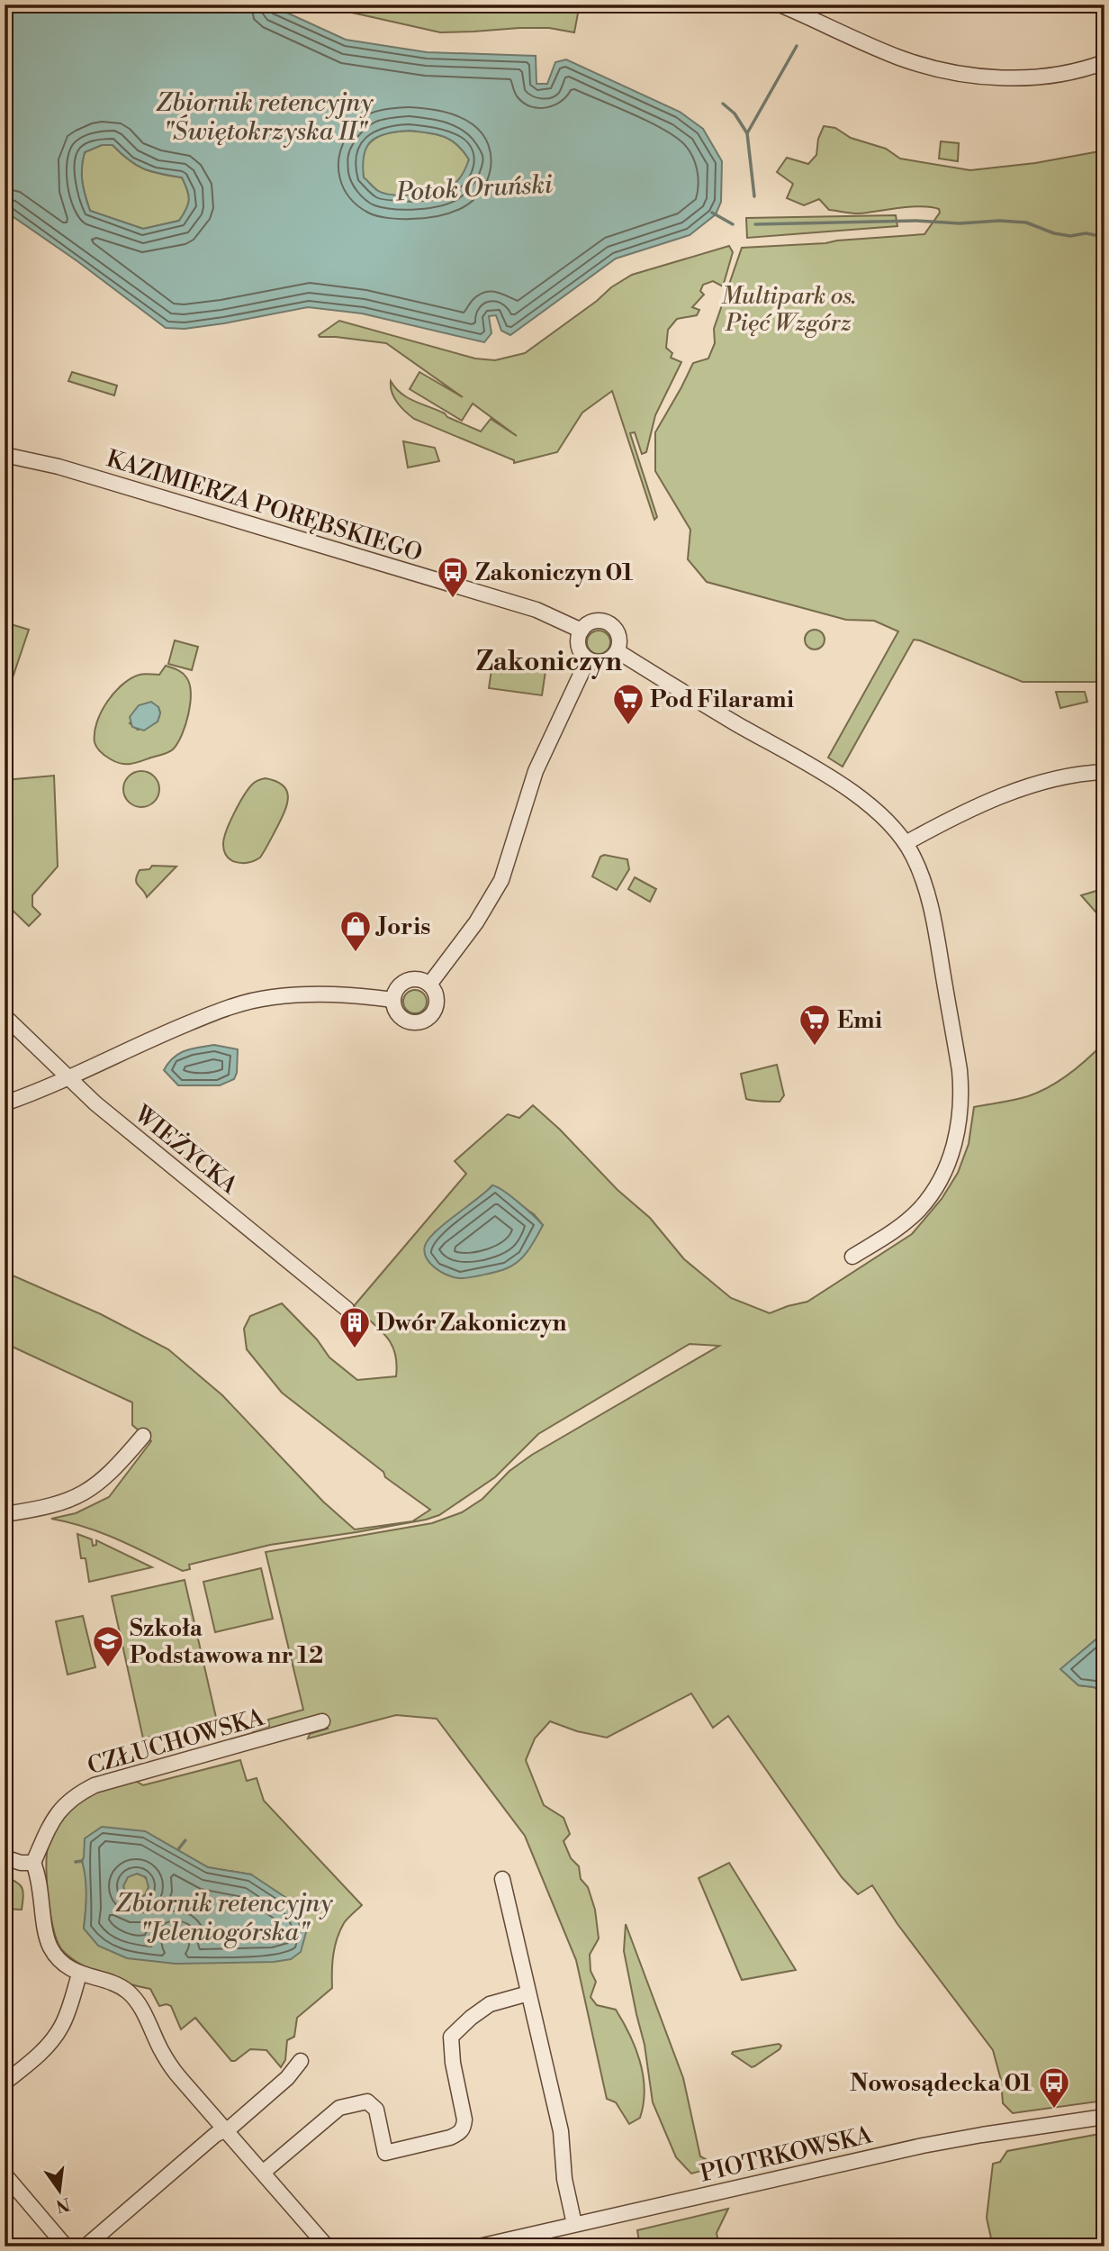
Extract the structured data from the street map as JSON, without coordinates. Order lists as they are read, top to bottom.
{
  "streets": {
    "street": [
      "KAZIMIERZA PORĘBSKIEGO",
      "WIEŻYCKA",
      "CZŁUCHOWSKA",
      "PIOTRKOWSKA"
    ]
  },
  "districts": ["Zakoniczyn"],
  "water": ["Zbiornik retencyjny \"Świętokrzyska II\"", "Potok Oruński", "Zbiornik retencyjny \"Jeleniogórska\""],
  "parks": ["Multipark os. Pięć Wzgórz"],
  "places": {
    "bus stop": ["Zakoniczyn 01", "Nowosądecka 01"],
    "supermarket": ["Pod Filarami", "Emi"],
    "shop": ["Joris"],
    "building": ["Dwór Zakoniczyn"],
    "school or university": ["Szkoła Podstawowa nr 12"]
  },
  "north": "bottom"
}
